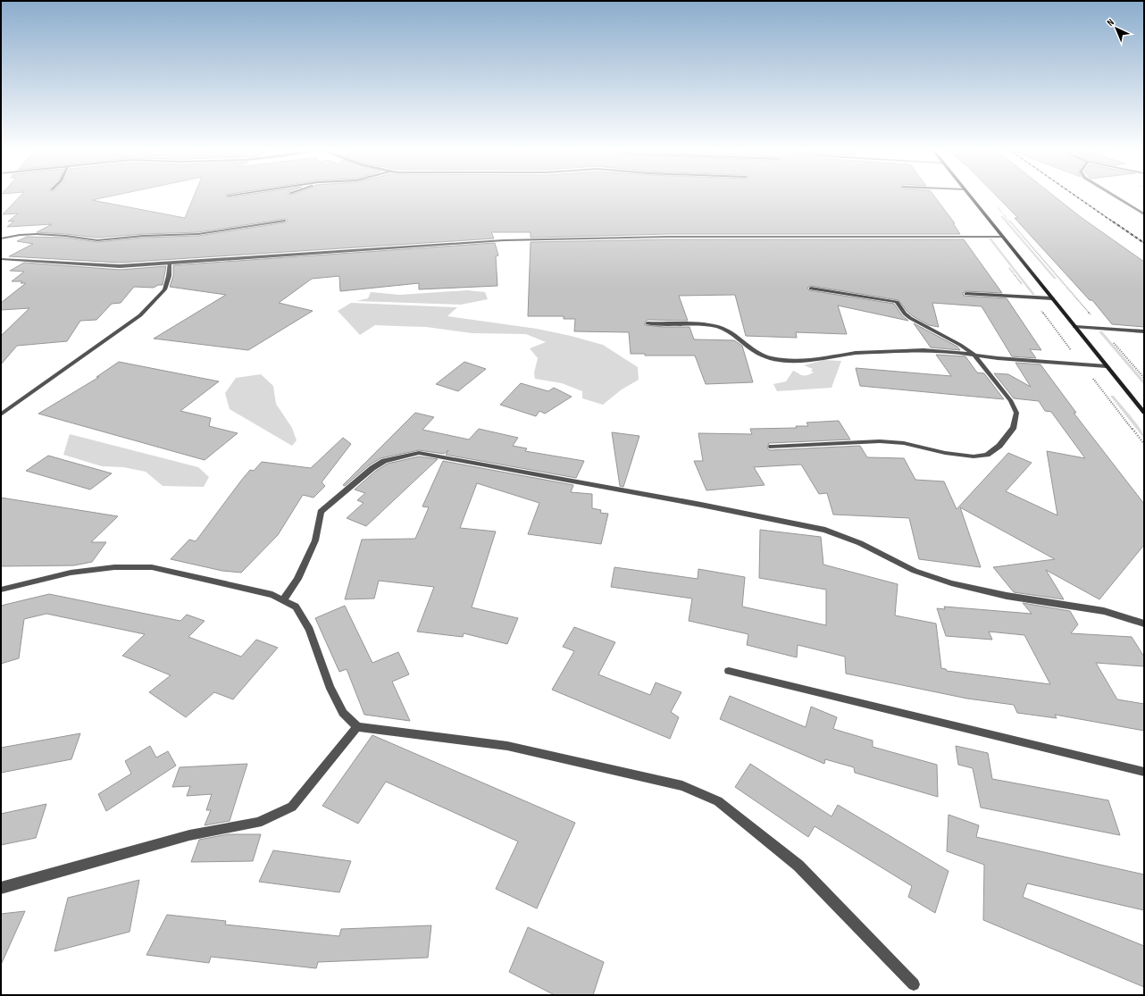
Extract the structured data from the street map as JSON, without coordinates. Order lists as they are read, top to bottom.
{
  "north": "top left"
}
